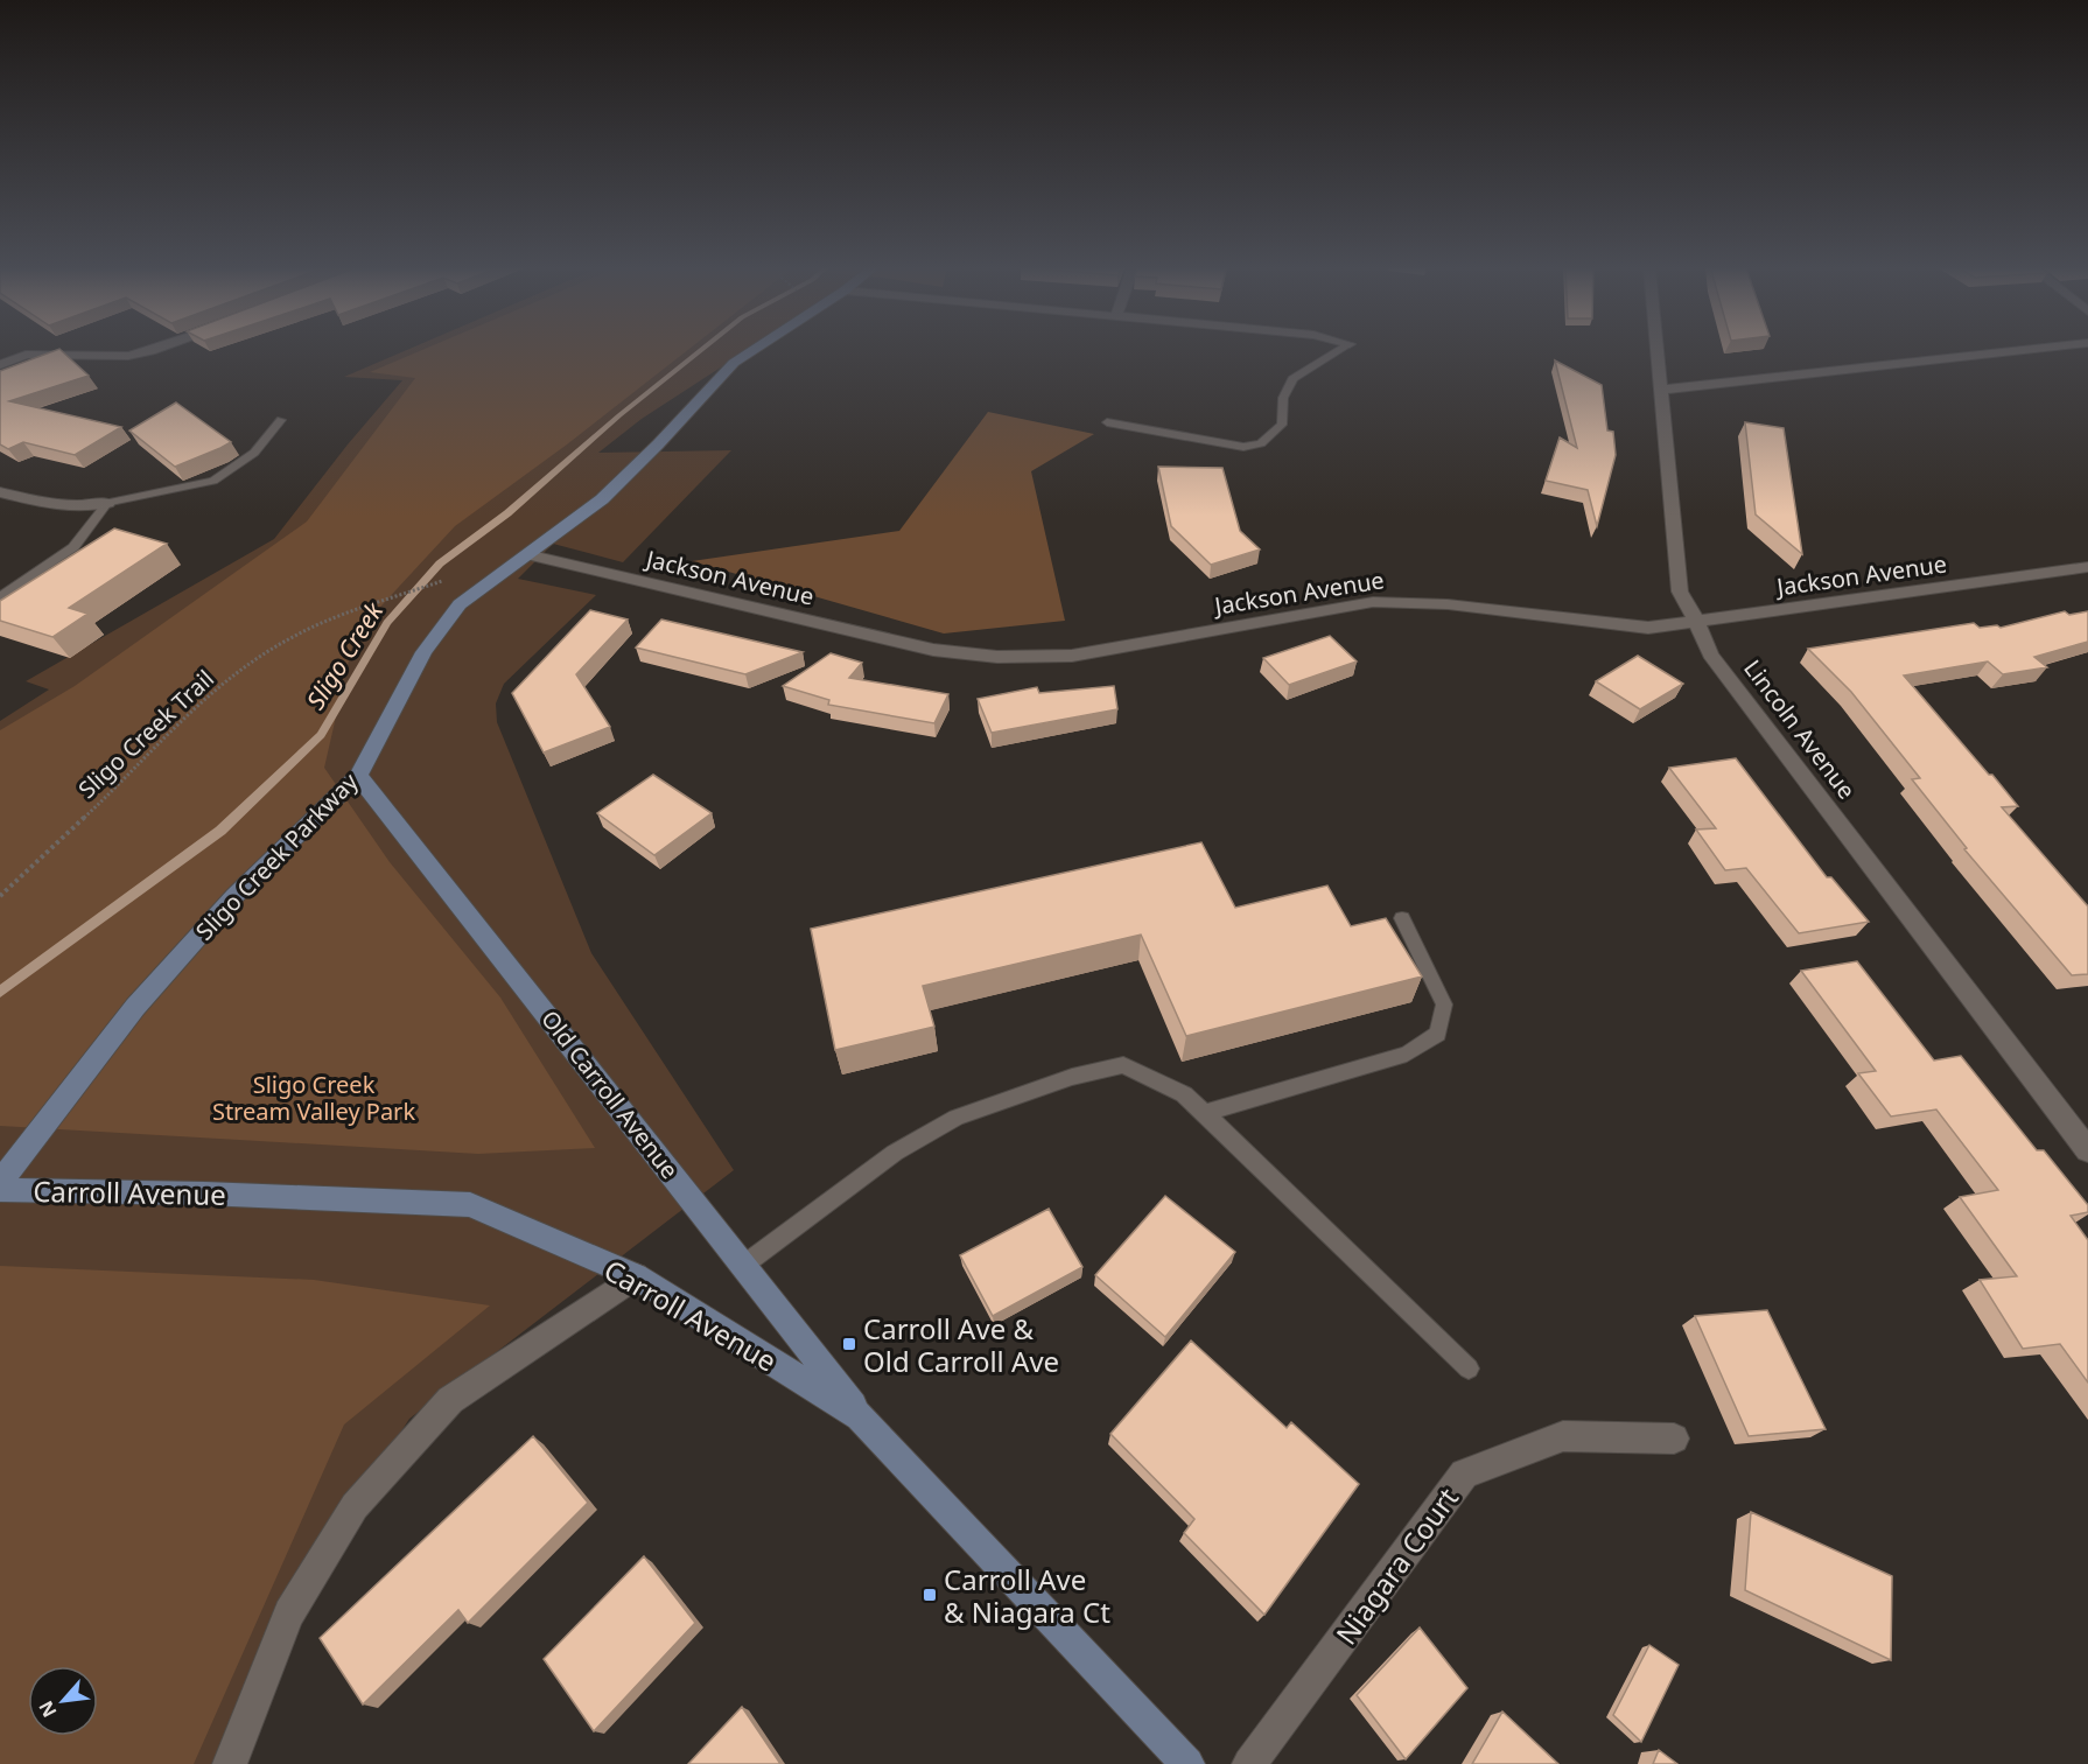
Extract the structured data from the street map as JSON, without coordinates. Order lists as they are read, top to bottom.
{
  "streets": {
    "street": [
      "Jackson Avenue",
      "Lincoln Avenue",
      "Sligo Creek Parkway",
      "Old Carroll Avenue",
      "Carroll Avenue",
      "Niagara Court"
    ],
    "path": ["Sligo Creek Trail"]
  },
  "crossings": [
    ["Jackson Avenue", "Lincoln Avenue"],
    ["Jackson Avenue", "Sligo Creek Parkway"],
    ["Sligo Creek Parkway", "Old Carroll Avenue"],
    ["Old Carroll Avenue", "Carroll Avenue"]
  ],
  "water": ["Sligo Creek"],
  "parks": ["Sligo Creek Stream Valley Park"],
  "places": {
    "transit": ["Carroll Ave & Old Carroll Ave", "Carroll Ave & Niagara Ct"]
  },
  "north": "bottom left"
}
